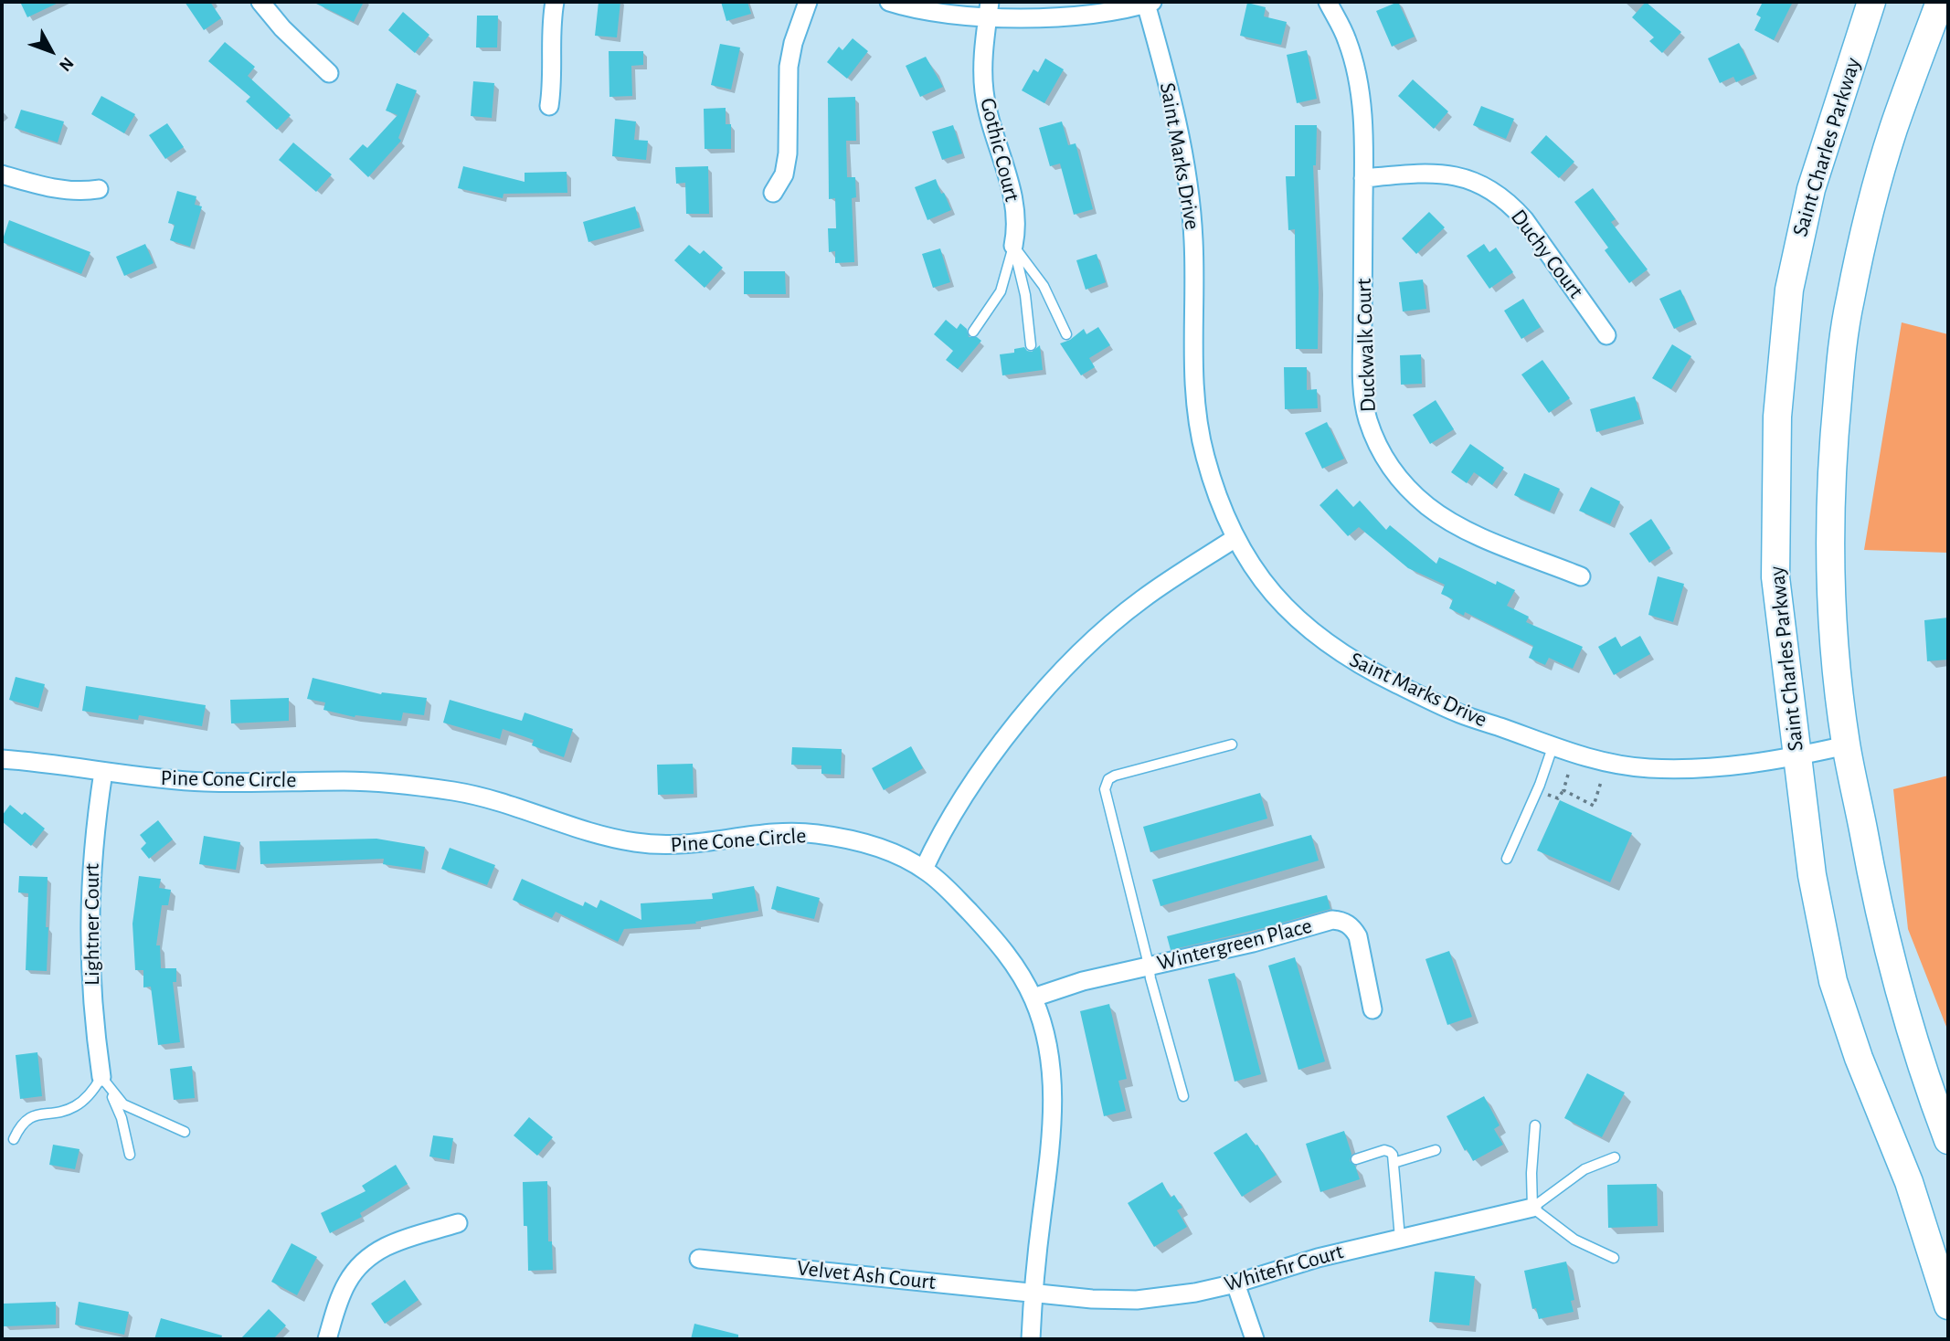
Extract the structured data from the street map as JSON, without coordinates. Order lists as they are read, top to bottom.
{
  "streets": {
    "main road": ["Saint Charles Parkway"],
    "street": [
      "Gothic Court",
      "Saint Marks Drive",
      "Duchy Court",
      "Duckwalk Court",
      "Pine Cone Circle",
      "Lightner Court",
      "Wintergreen Place",
      "Whitefir Court",
      "Velvet Ash Court"
    ]
  },
  "crossings": [
    ["Saint Charles Parkway", "Saint Marks Drive"],
    ["Duchy Court", "Duckwalk Court"],
    ["Pine Cone Circle", "Lightner Court"],
    ["Pine Cone Circle", "Wintergreen Place"],
    ["Pine Cone Circle", "Whitefir Court"],
    ["Pine Cone Circle", "Velvet Ash Court"],
    ["Whitefir Court", "Velvet Ash Court"]
  ],
  "north": "bottom right"
}
